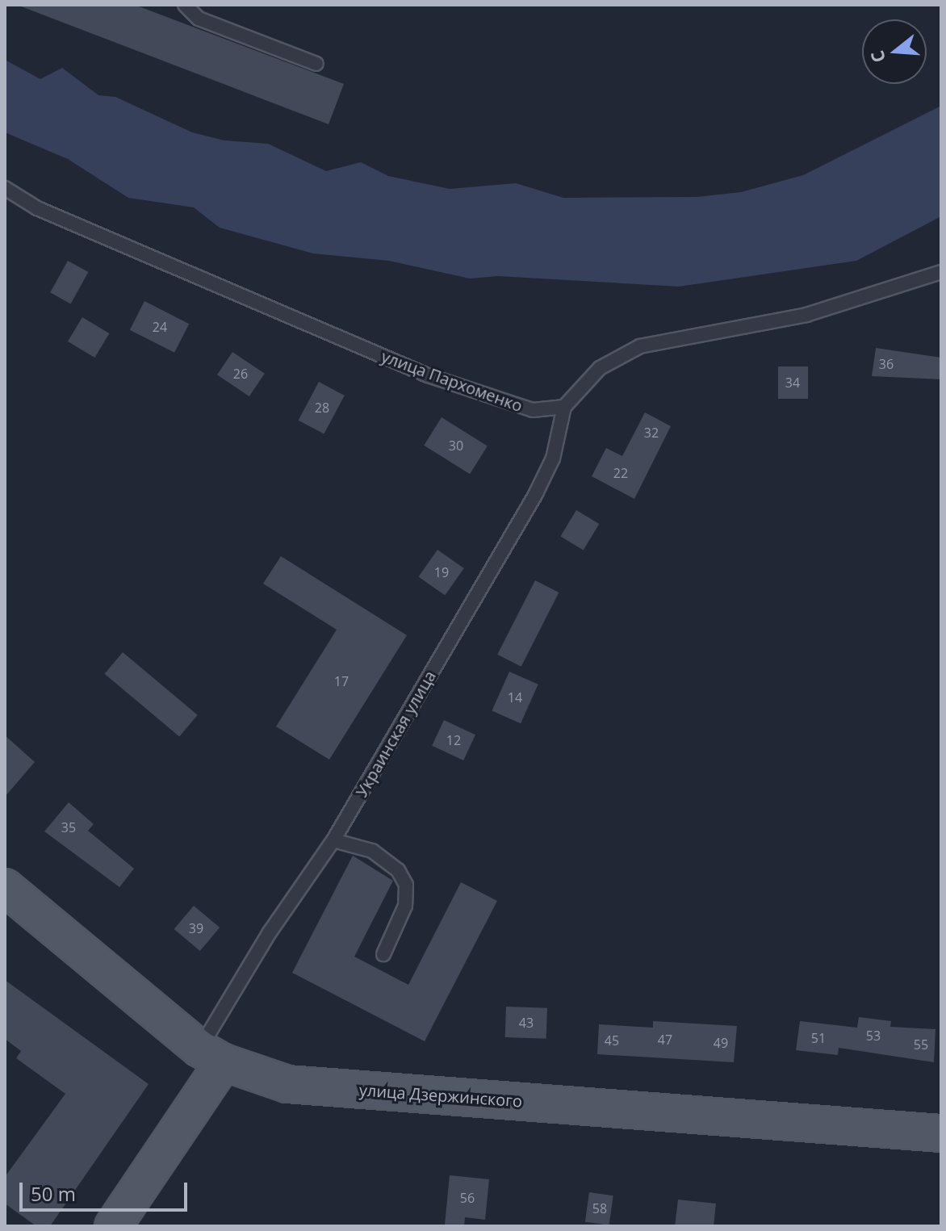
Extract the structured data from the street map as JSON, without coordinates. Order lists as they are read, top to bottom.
{
  "streets": {
    "main road": ["Украинская улица", "улица Дзержинского"],
    "lane": ["улица Пархоменко"]
  },
  "crossings": [
    ["улица Пархоменко", "Украинская улица"],
    ["Украинская улица", "улица Дзержинского"]
  ],
  "house_numbers": [
    "24",
    "36",
    "26",
    "34",
    "28",
    "32",
    "30",
    "22",
    "19",
    "17",
    "14",
    "12",
    "35",
    "39",
    "43",
    "53",
    "51",
    "47",
    "45",
    "49",
    "55",
    "56",
    "58"
  ],
  "scale_bar": "50 m",
  "north": "left"
}
